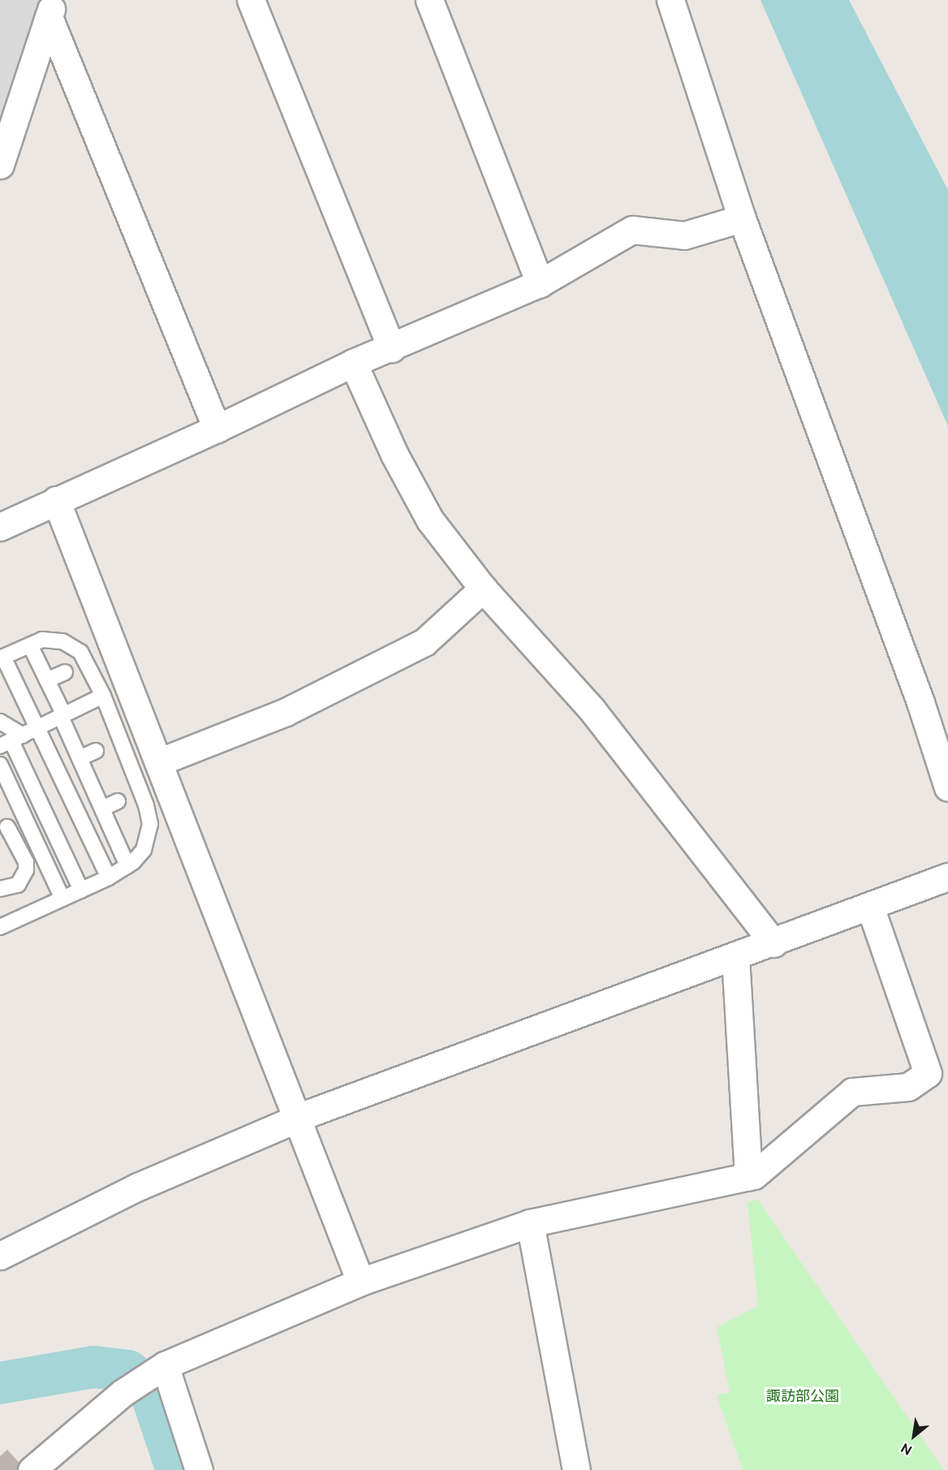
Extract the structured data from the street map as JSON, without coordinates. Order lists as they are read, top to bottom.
{
  "parks": ["諏訪部公園"],
  "north": "bottom left"
}
